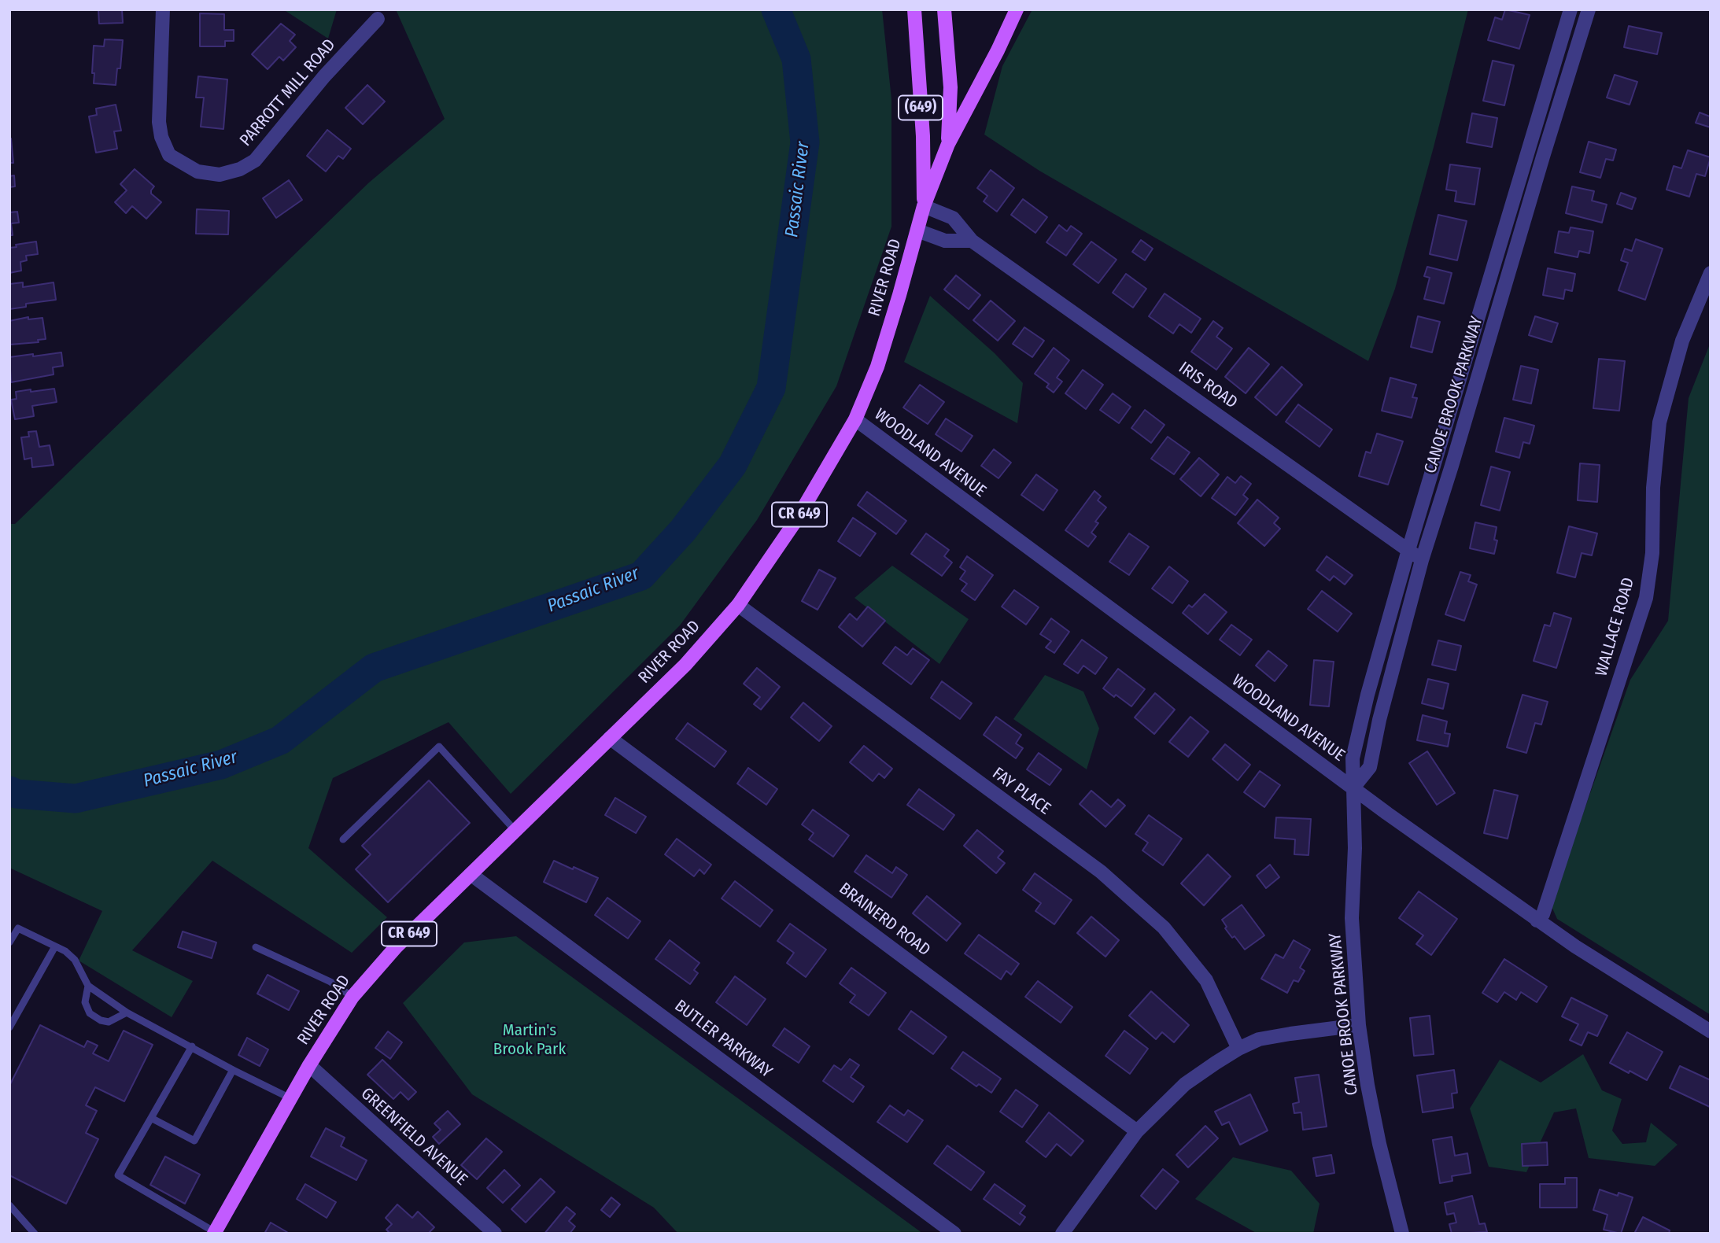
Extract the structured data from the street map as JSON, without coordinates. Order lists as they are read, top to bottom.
{
  "streets": {
    "main road": ["(649)", "RIVER ROAD", "CR 649"],
    "street": [
      "PARROTT MILL ROAD",
      "IRIS ROAD",
      "CANOE BROOK PARKWAY",
      "WOODLAND AVENUE",
      "WALLACE ROAD",
      "FAY PLACE",
      "BRAINERD ROAD",
      "BUTLER PARKWAY",
      "GREENFIELD AVENUE"
    ]
  },
  "crossings": [
    ["(649)", "RIVER ROAD"],
    ["(649)", "IRIS ROAD"],
    ["RIVER ROAD", "IRIS ROAD"],
    ["RIVER ROAD", "WOODLAND AVENUE"],
    ["RIVER ROAD", "FAY PLACE"],
    ["RIVER ROAD", "BRAINERD ROAD"],
    ["RIVER ROAD", "BUTLER PARKWAY"],
    ["RIVER ROAD", "GREENFIELD AVENUE"],
    ["IRIS ROAD", "CANOE BROOK PARKWAY"],
    ["CANOE BROOK PARKWAY", "WOODLAND AVENUE"],
    ["WOODLAND AVENUE", "WALLACE ROAD"]
  ],
  "water": ["Passaic River"],
  "parks": ["Martin's Brook Park"]
}
